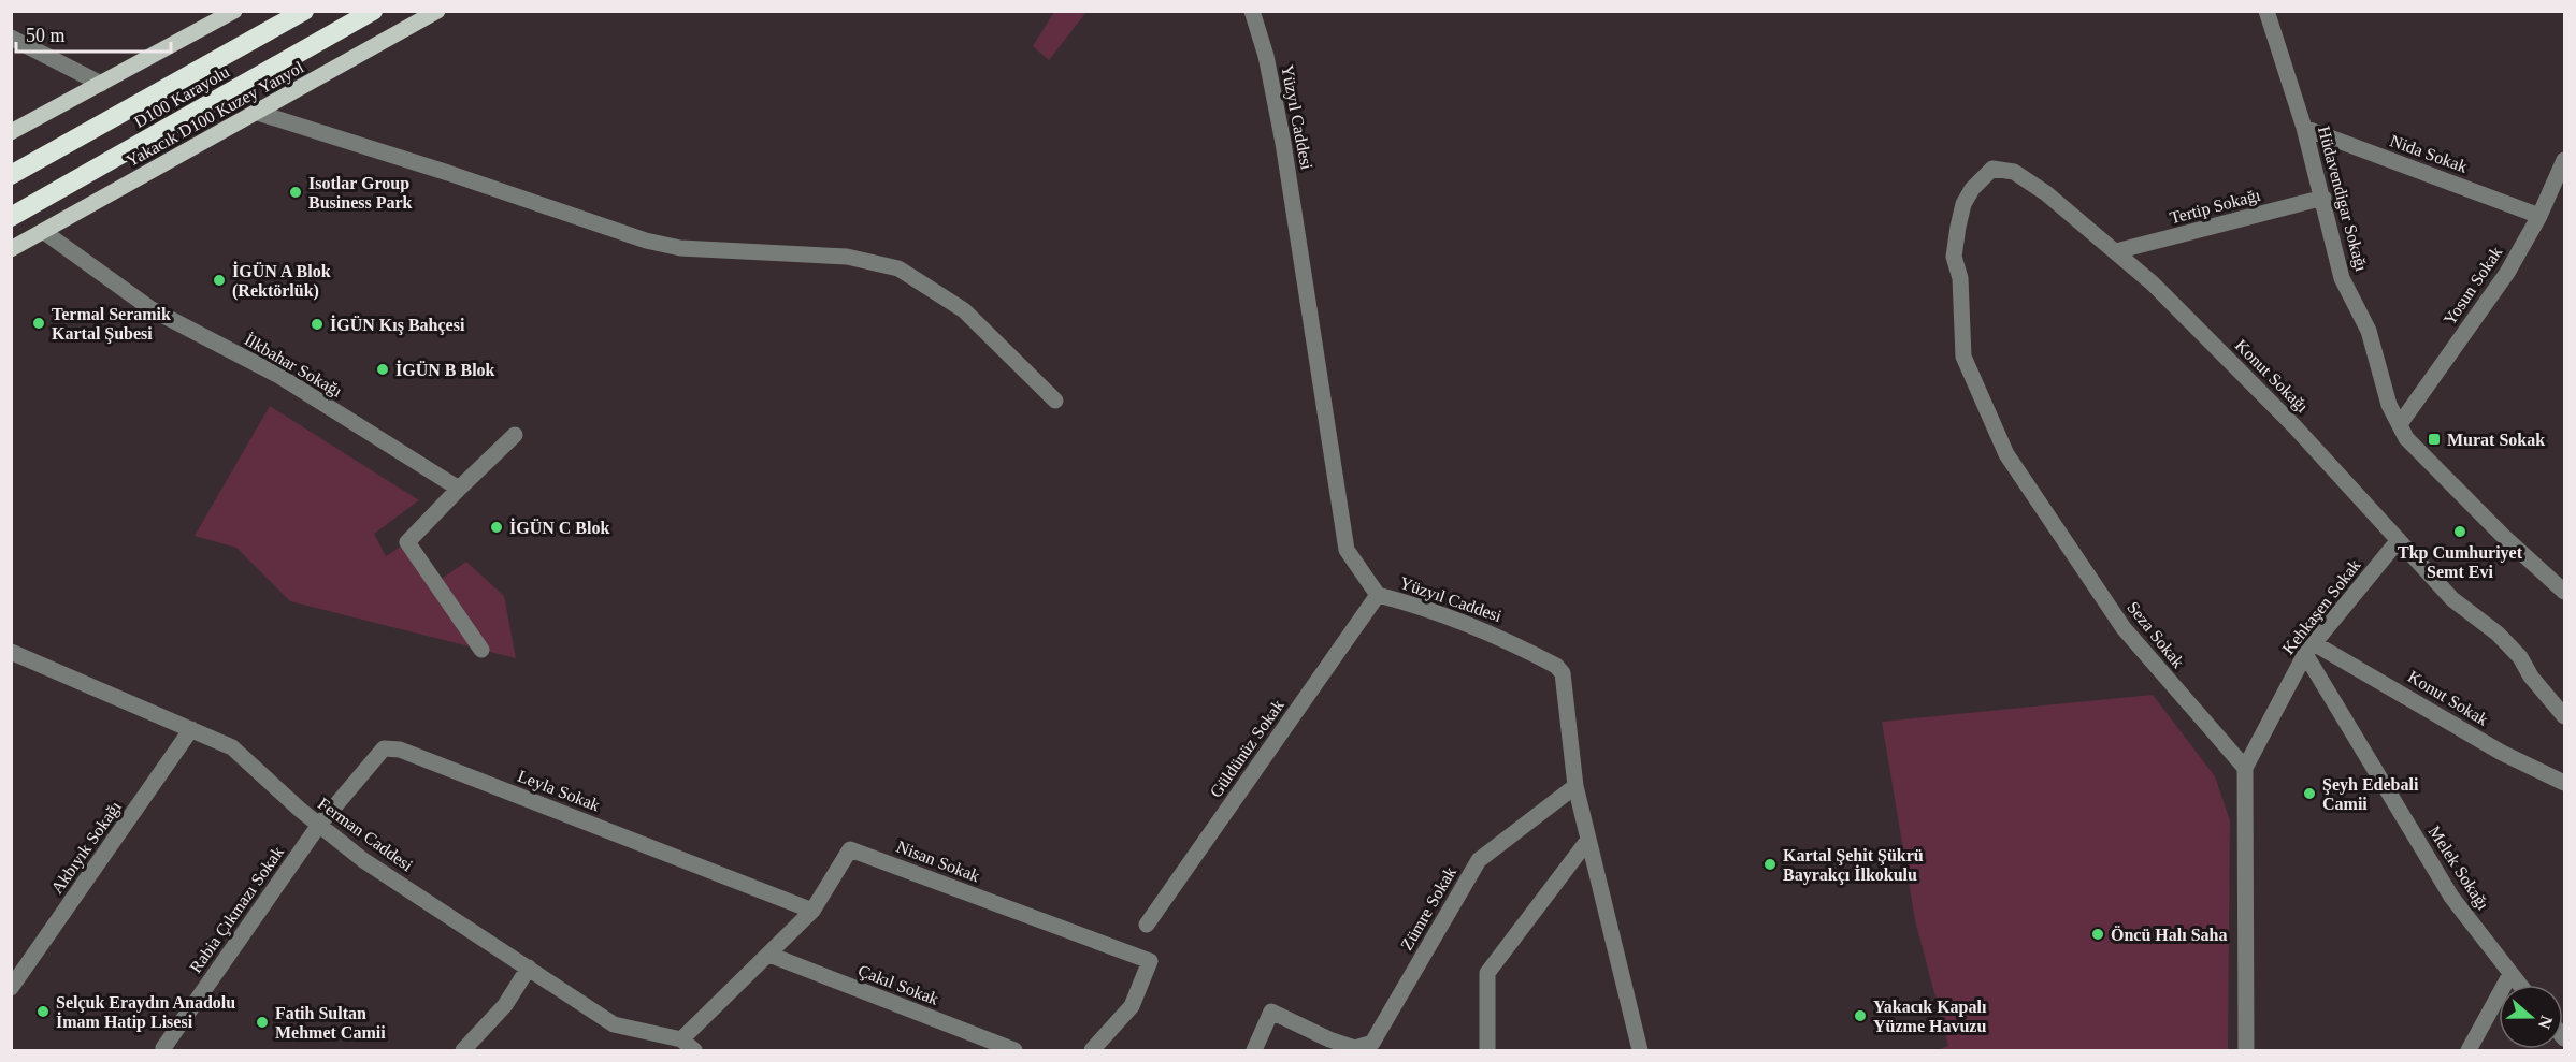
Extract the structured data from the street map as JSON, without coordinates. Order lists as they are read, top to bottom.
{
  "streets": {
    "highway": ["D100 Karayolu"],
    "main road": ["Yakacık D100 Kuzey Yanyol"],
    "street": [
      "Yüzyıl Caddesi",
      "Nida Sokak",
      "Hüdavendigar Sokağı",
      "Tertip Sokağı",
      "Yosun Sokak",
      "İlkbahar Sokağı",
      "Konut Sokağı",
      "Kehkaşen Sokak",
      "Seza Sokak",
      "Konut Sokak",
      "Güldünüz Sokak",
      "Leyla Sokak",
      "Ferman Caddesi",
      "Akbıyık Sokağı",
      "Nisan Sokak",
      "Melek Sokağı",
      "Zümre Sokak",
      "Rabia Çıkmazı Sokak",
      "Çakıl Sokak"
    ]
  },
  "crossings": [
    ["Yakacık D100 Kuzey Yanyol", "İlkbahar Sokağı"],
    ["Yüzyıl Caddesi", "Güldünüz Sokak"],
    ["Yüzyıl Caddesi", "Zümre Sokak"],
    ["Nida Sokak", "Hüdavendigar Sokağı"],
    ["Nida Sokak", "Yosun Sokak"],
    ["Hüdavendigar Sokağı", "Tertip Sokağı"],
    ["Hüdavendigar Sokağı", "Yosun Sokak"],
    ["Tertip Sokağı", "Konut Sokağı"],
    ["Konut Sokağı", "Kehkaşen Sokak"],
    ["Konut Sokağı", "Seza Sokak"],
    ["Kehkaşen Sokak", "Seza Sokak"],
    ["Kehkaşen Sokak", "Konut Sokak"],
    ["Kehkaşen Sokak", "Melek Sokağı"],
    ["Konut Sokak", "Melek Sokağı"],
    ["Leyla Sokak", "Ferman Caddesi"],
    ["Leyla Sokak", "Nisan Sokak"],
    ["Leyla Sokak", "Rabia Çıkmazı Sokak"],
    ["Ferman Caddesi", "Akbıyık Sokağı"],
    ["Ferman Caddesi", "Nisan Sokak"],
    ["Ferman Caddesi", "Rabia Çıkmazı Sokak"],
    ["Nisan Sokak", "Çakıl Sokak"]
  ],
  "places": {
    "other": [
      "Isotlar Group Business Park",
      "İGÜN A Blok (Rektörlük)",
      "Termal Seramik Kartal Şubesi",
      "İGÜN Kış Bahçesi",
      "İGÜN B Blok",
      "İGÜN C Blok",
      "Tkp Cumhuriyet Semt Evi",
      "Şeyh Edebali Camii",
      "Kartal Şehit Şükrü Bayrakçı İlkokulu",
      "Öncü Halı Saha",
      "Selçuk Eraydın Anadolu İmam Hatip Lisesi",
      "Yakacık Kapalı Yüzme Havuzu",
      "Fatih Sultan Mehmet Camii"
    ],
    "transit": ["Murat Sokak"]
  },
  "scale_bar": "50 m",
  "north": "right"
}
